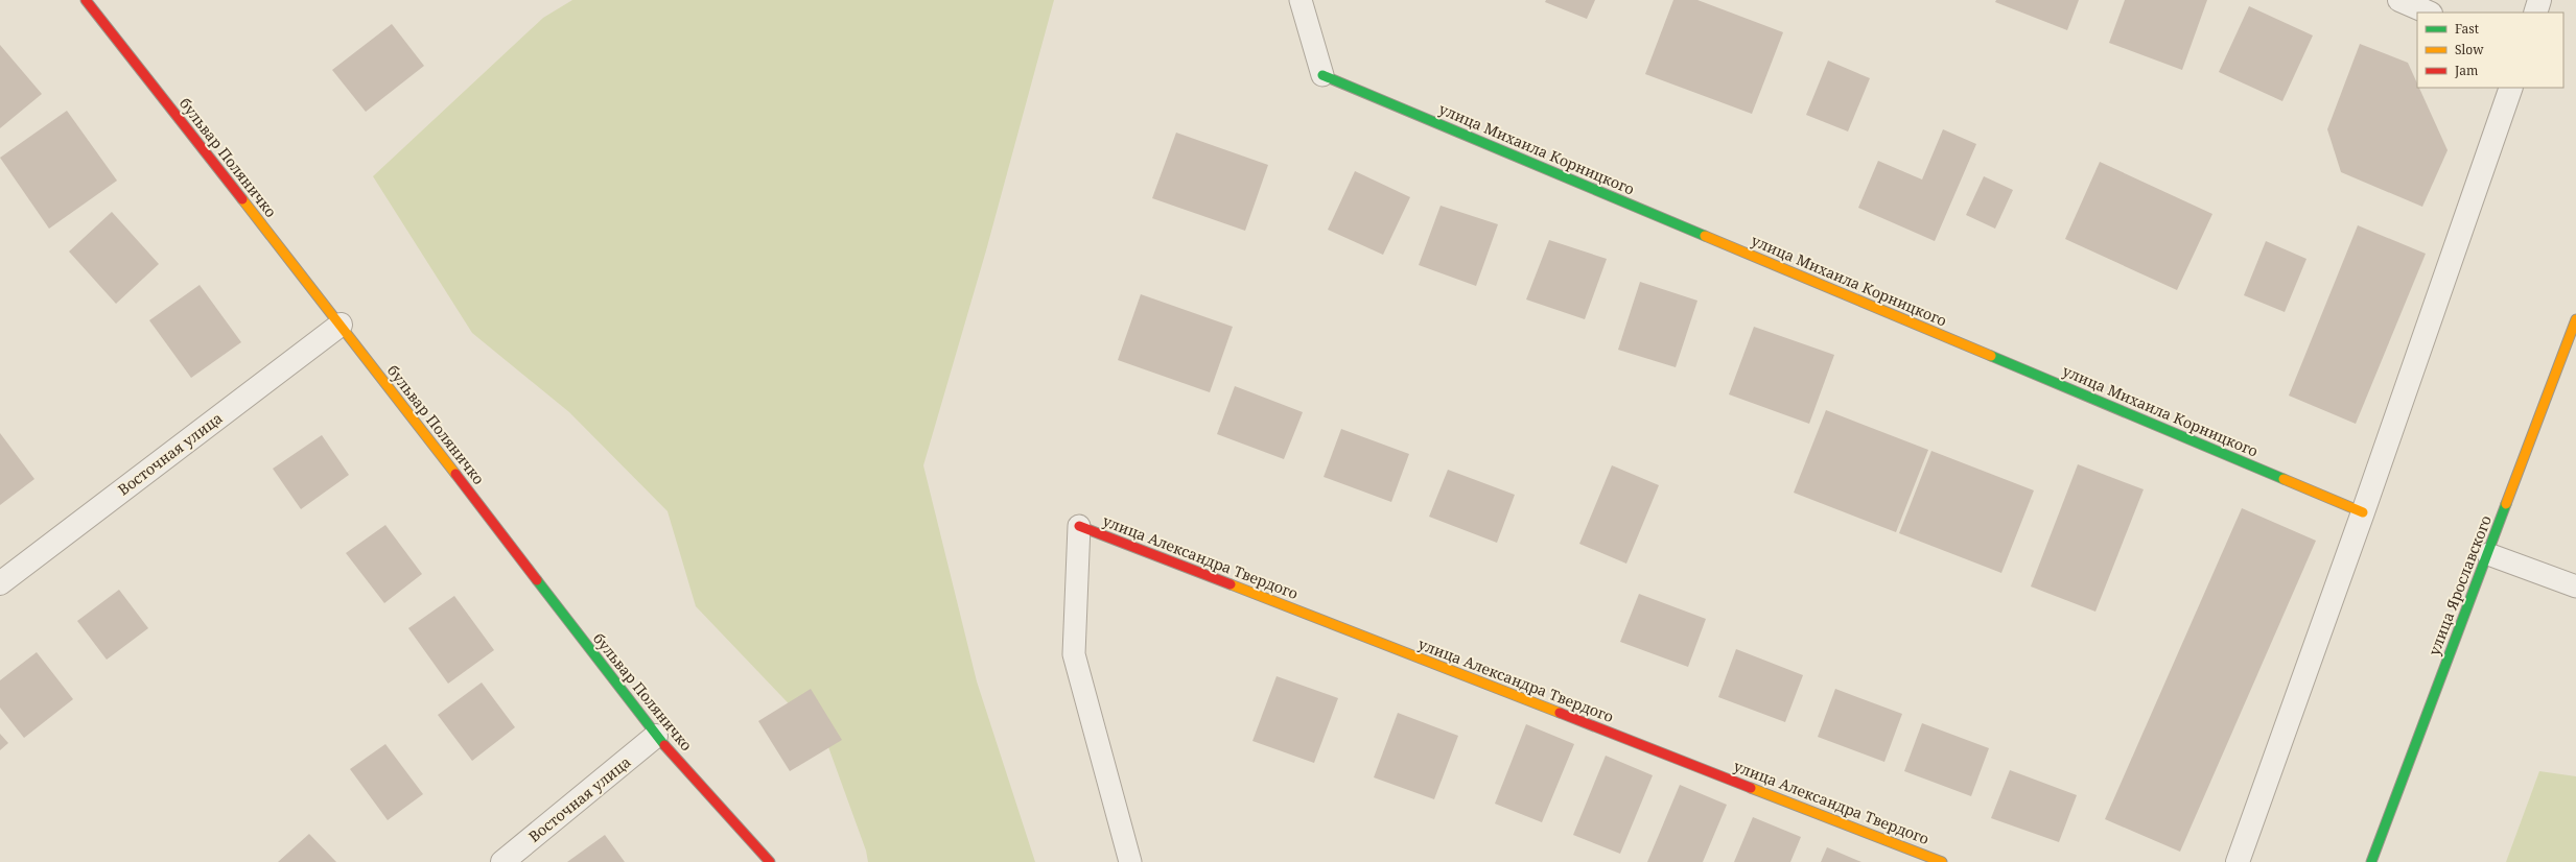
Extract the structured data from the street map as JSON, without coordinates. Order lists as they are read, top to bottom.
{
  "streets": {
    "street": [
      "улица Михаила Корницкого",
      "бульвар Поляничко",
      "Восточная улица",
      "улица Александра Твердого",
      "улица Ярославского"
    ]
  },
  "crossings": [
    ["бульвар Поляничко", "Восточная улица"]
  ],
  "legend": ["Fast", "Slow", "Jam"]
}
